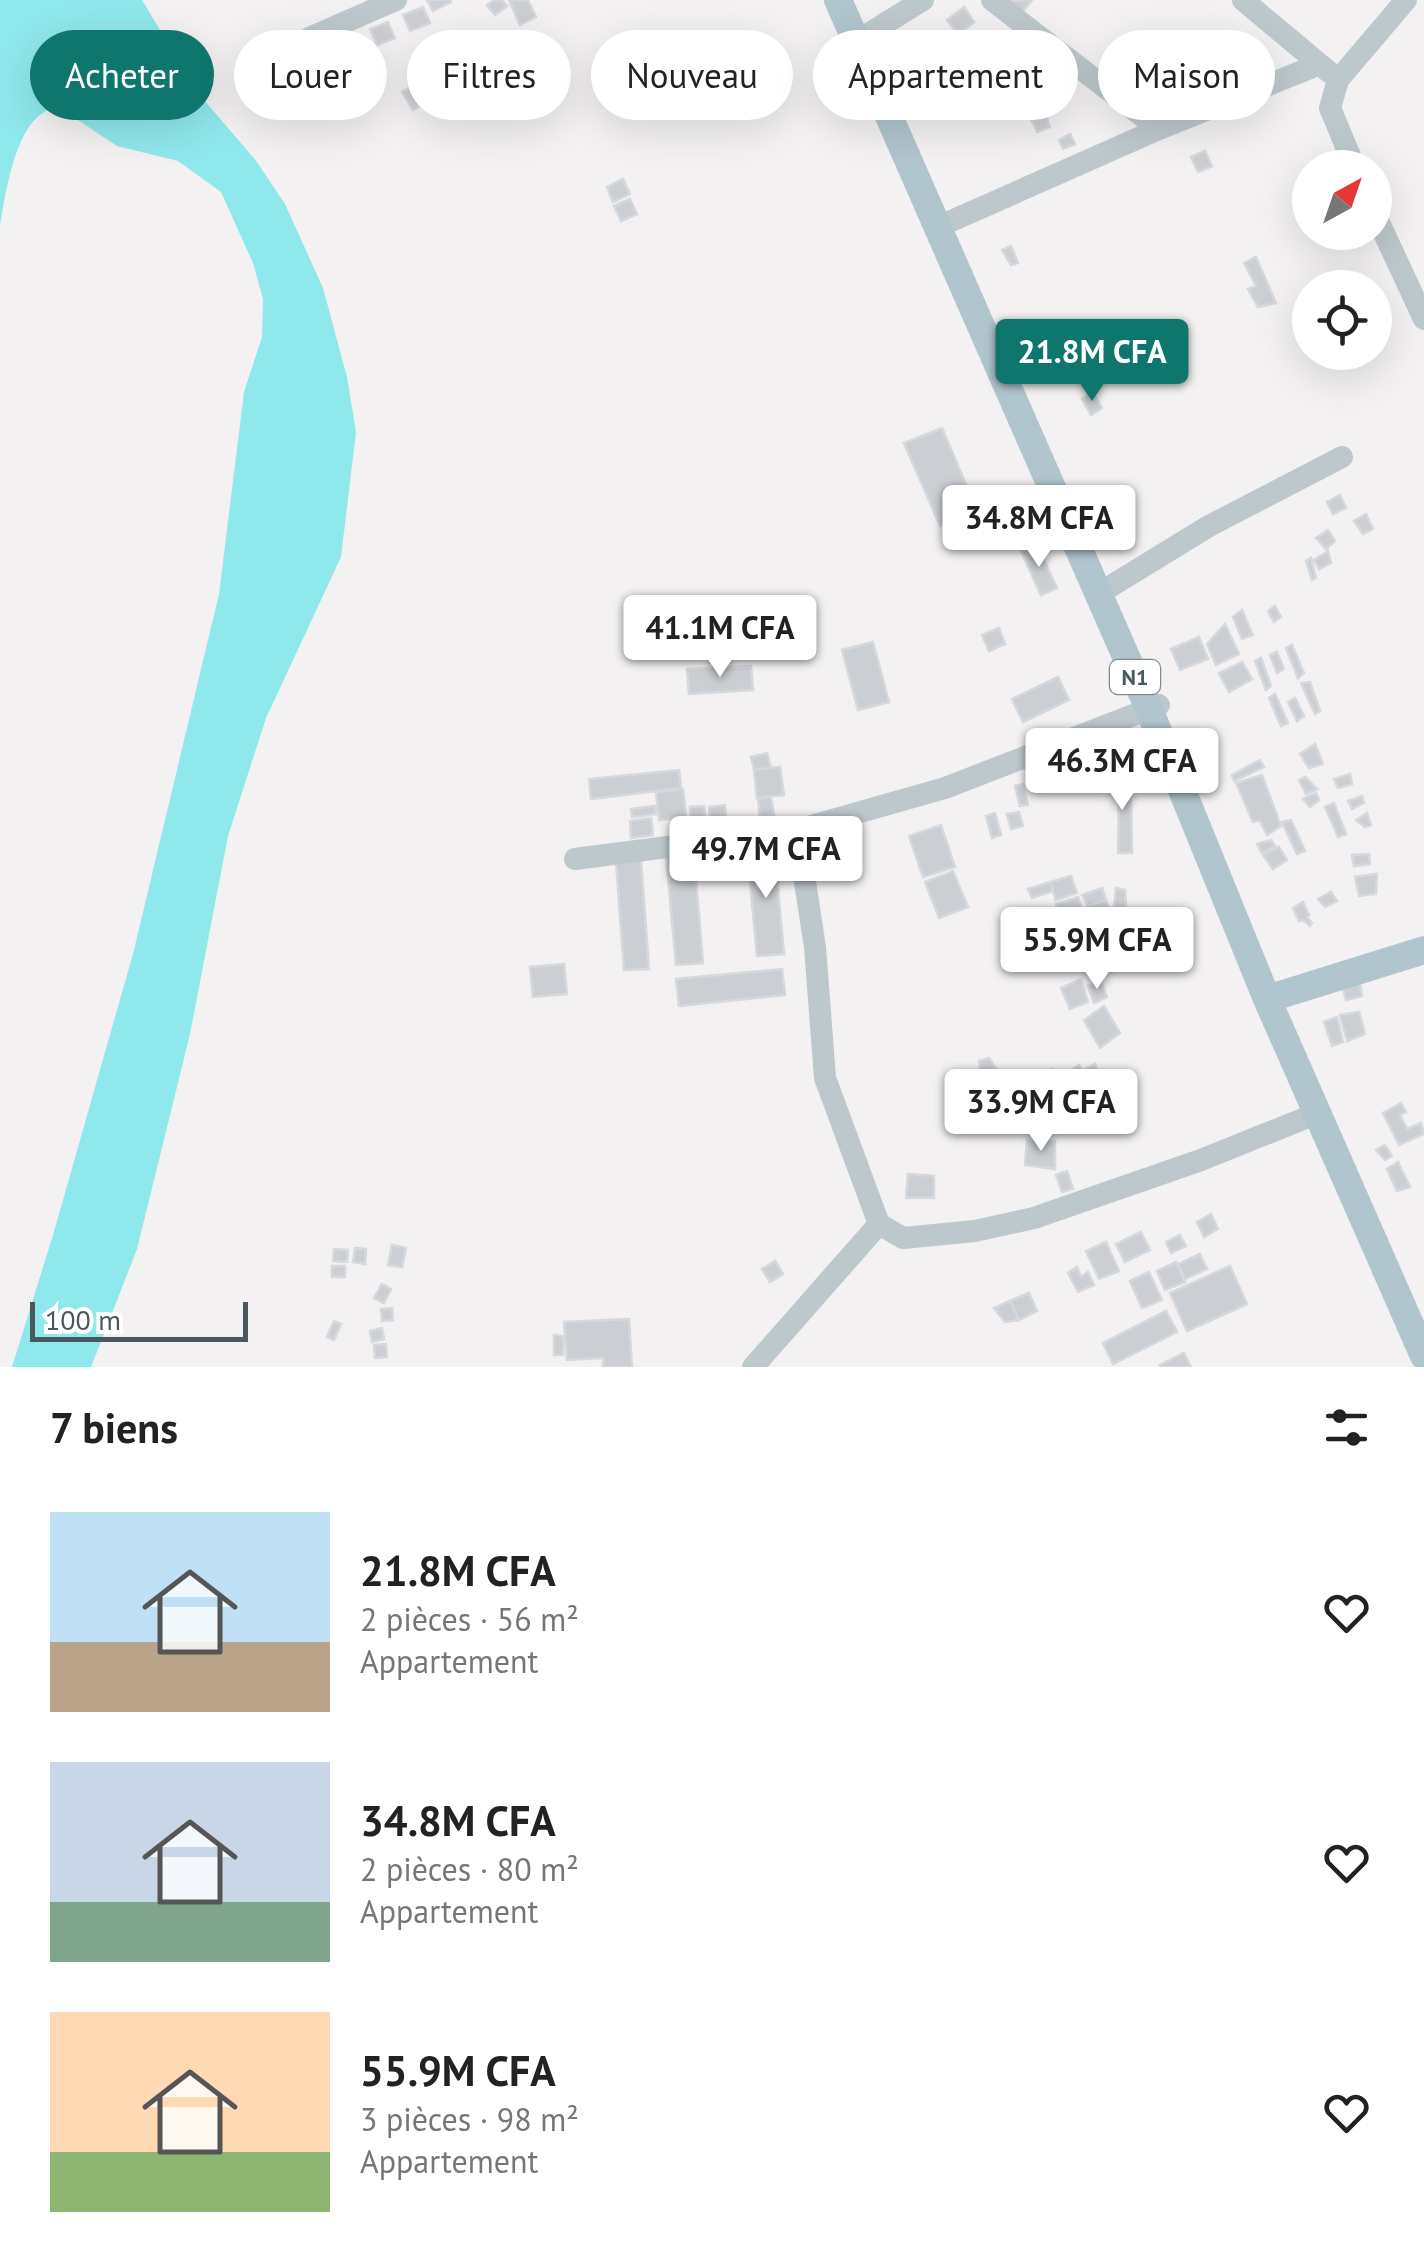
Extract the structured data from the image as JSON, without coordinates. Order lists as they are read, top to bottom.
{
  "streets": {
    "main road": ["N1"]
  },
  "scale_bar": "100 m",
  "north": "top right",
  "page": {
    "chip": [
      "Acheter",
      "Louer",
      "Filtres",
      "Nouveau",
      "Appartement",
      "Maison"
    ],
    "price": [
      "21.8M CFA",
      "34.8M CFA",
      "41.1M CFA",
      "46.3M CFA",
      "49.7M CFA",
      "55.9M CFA",
      "33.9M CFA"
    ],
    "scale": "100 m",
    "heading": "7 biens",
    "list": [
      {
        "name": "21.8M CFA",
        "note": "2 pièces · 56 m² · Appartement"
      },
      {
        "name": "34.8M CFA",
        "note": "2 pièces · 80 m² · Appartement"
      },
      {
        "name": "55.9M CFA",
        "note": "3 pièces · 98 m² · Appartement"
      }
    ]
  }
}
